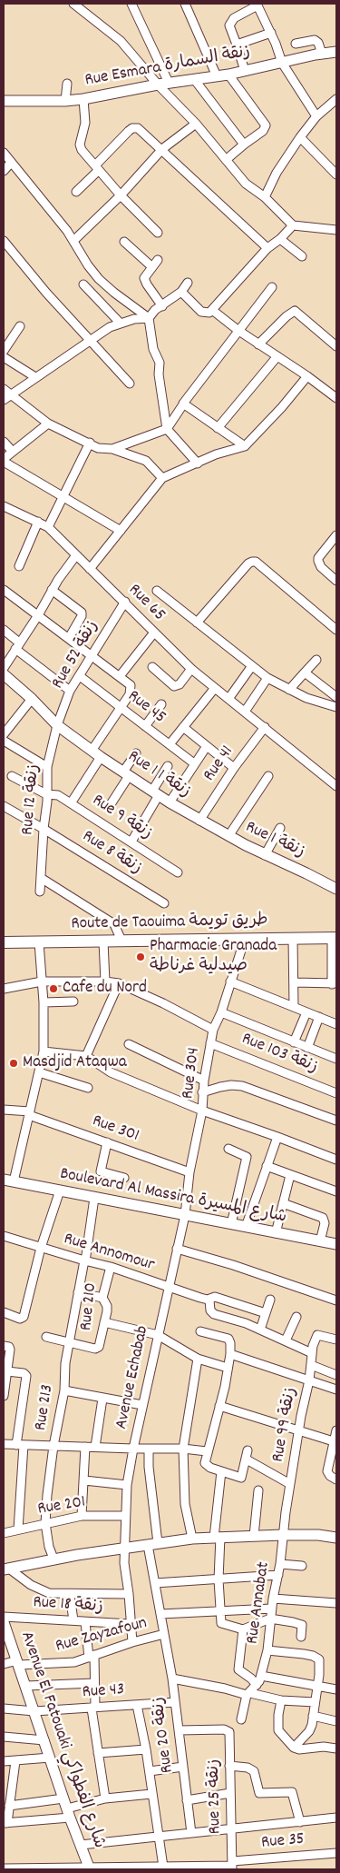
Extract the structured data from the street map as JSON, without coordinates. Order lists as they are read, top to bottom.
{
  "streets": {
    "main road": ["Route de Taouima طريق تويمة"],
    "street": [
      "Rue Esmara زنقة السمارة",
      "Rue 65",
      "Rue 52 زنقة",
      "Rue 45",
      "Rue 41",
      "Rue 1 زنقة 1",
      "Rue 12 زنقة",
      "Rue 9 زنقة",
      "Rue 1 زنقة",
      "Rue 8 زنقة",
      "Rue 103 زنقة",
      "Rue 304",
      "Rue 301",
      "Boulevard Al Massira شارع المسيرة",
      "Rue Annomour",
      "Rue 210",
      "Avenue Echabab",
      "Rue 213",
      "Rue 99 زنقة",
      "Rue 201",
      "Rue Annabat",
      "Rue 18 زنقة",
      "Rue Zayzafoun",
      "Rue 43",
      "Rue 20 زنقة",
      "Avenue El Fatouaki شارع الفطواكي",
      "Rue 25 زنقة",
      "Rue 35"
    ]
  },
  "crossings": [
    ["Rue 65", "Rue 52 زنقة"],
    ["Rue 65", "Rue 41"],
    ["Rue 52 زنقة", "Rue 45"],
    ["Rue 52 زنقة", "Rue 12 زنقة"],
    ["Rue 41", "Rue 1 زنقة 1"],
    ["Rue 41", "Rue 1 زنقة"],
    ["Rue 1 زنقة 1", "Rue 1 زنقة"],
    ["Rue 12 زنقة", "Rue 9 زنقة"],
    ["Rue 12 زنقة", "Rue 8 زنقة"],
    ["Route de Taouima طريق تويمة", "Rue 304"],
    ["Rue 103 زنقة", "Rue 304"],
    ["Rue 304", "Rue 301"],
    ["Rue 304", "Boulevard Al Massira شارع المسيرة"],
    ["Rue 304", "Avenue Echabab"],
    ["Boulevard Al Massira شارع المسيرة", "Avenue Echabab"],
    ["Boulevard Al Massira شارع المسيرة", "Rue 213"],
    ["Rue Annomour", "Rue 210"],
    ["Rue Annomour", "Avenue Echabab"],
    ["Rue Annomour", "Rue 213"],
    ["Rue 210", "Rue 213"],
    ["Avenue Echabab", "Rue 201"],
    ["Avenue Echabab", "Rue 18 زنقة"],
    ["Avenue Echabab", "Rue Zayzafoun"],
    ["Rue 213", "Rue 201"],
    ["Rue 99 زنقة", "Rue Annabat"],
    ["Rue Zayzafoun", "Rue 20 زنقة"],
    ["Rue Zayzafoun", "Avenue El Fatouaki شارع الفطواكي"],
    ["Rue 43", "Rue 20 زنقة"],
    ["Rue 43", "Avenue El Fatouaki شارع الفطواكي"],
    ["Rue 20 زنقة", "Rue 25 زنقة"],
    ["Avenue El Fatouaki شارع الفطواكي", "Rue 35"],
    ["Rue 25 زنقة", "Rue 35"]
  ],
  "places": ["Pharmacie Granada صيدلية غرناطة", "Cafe du Nord", "Masdjid Ataqwa"]
}
